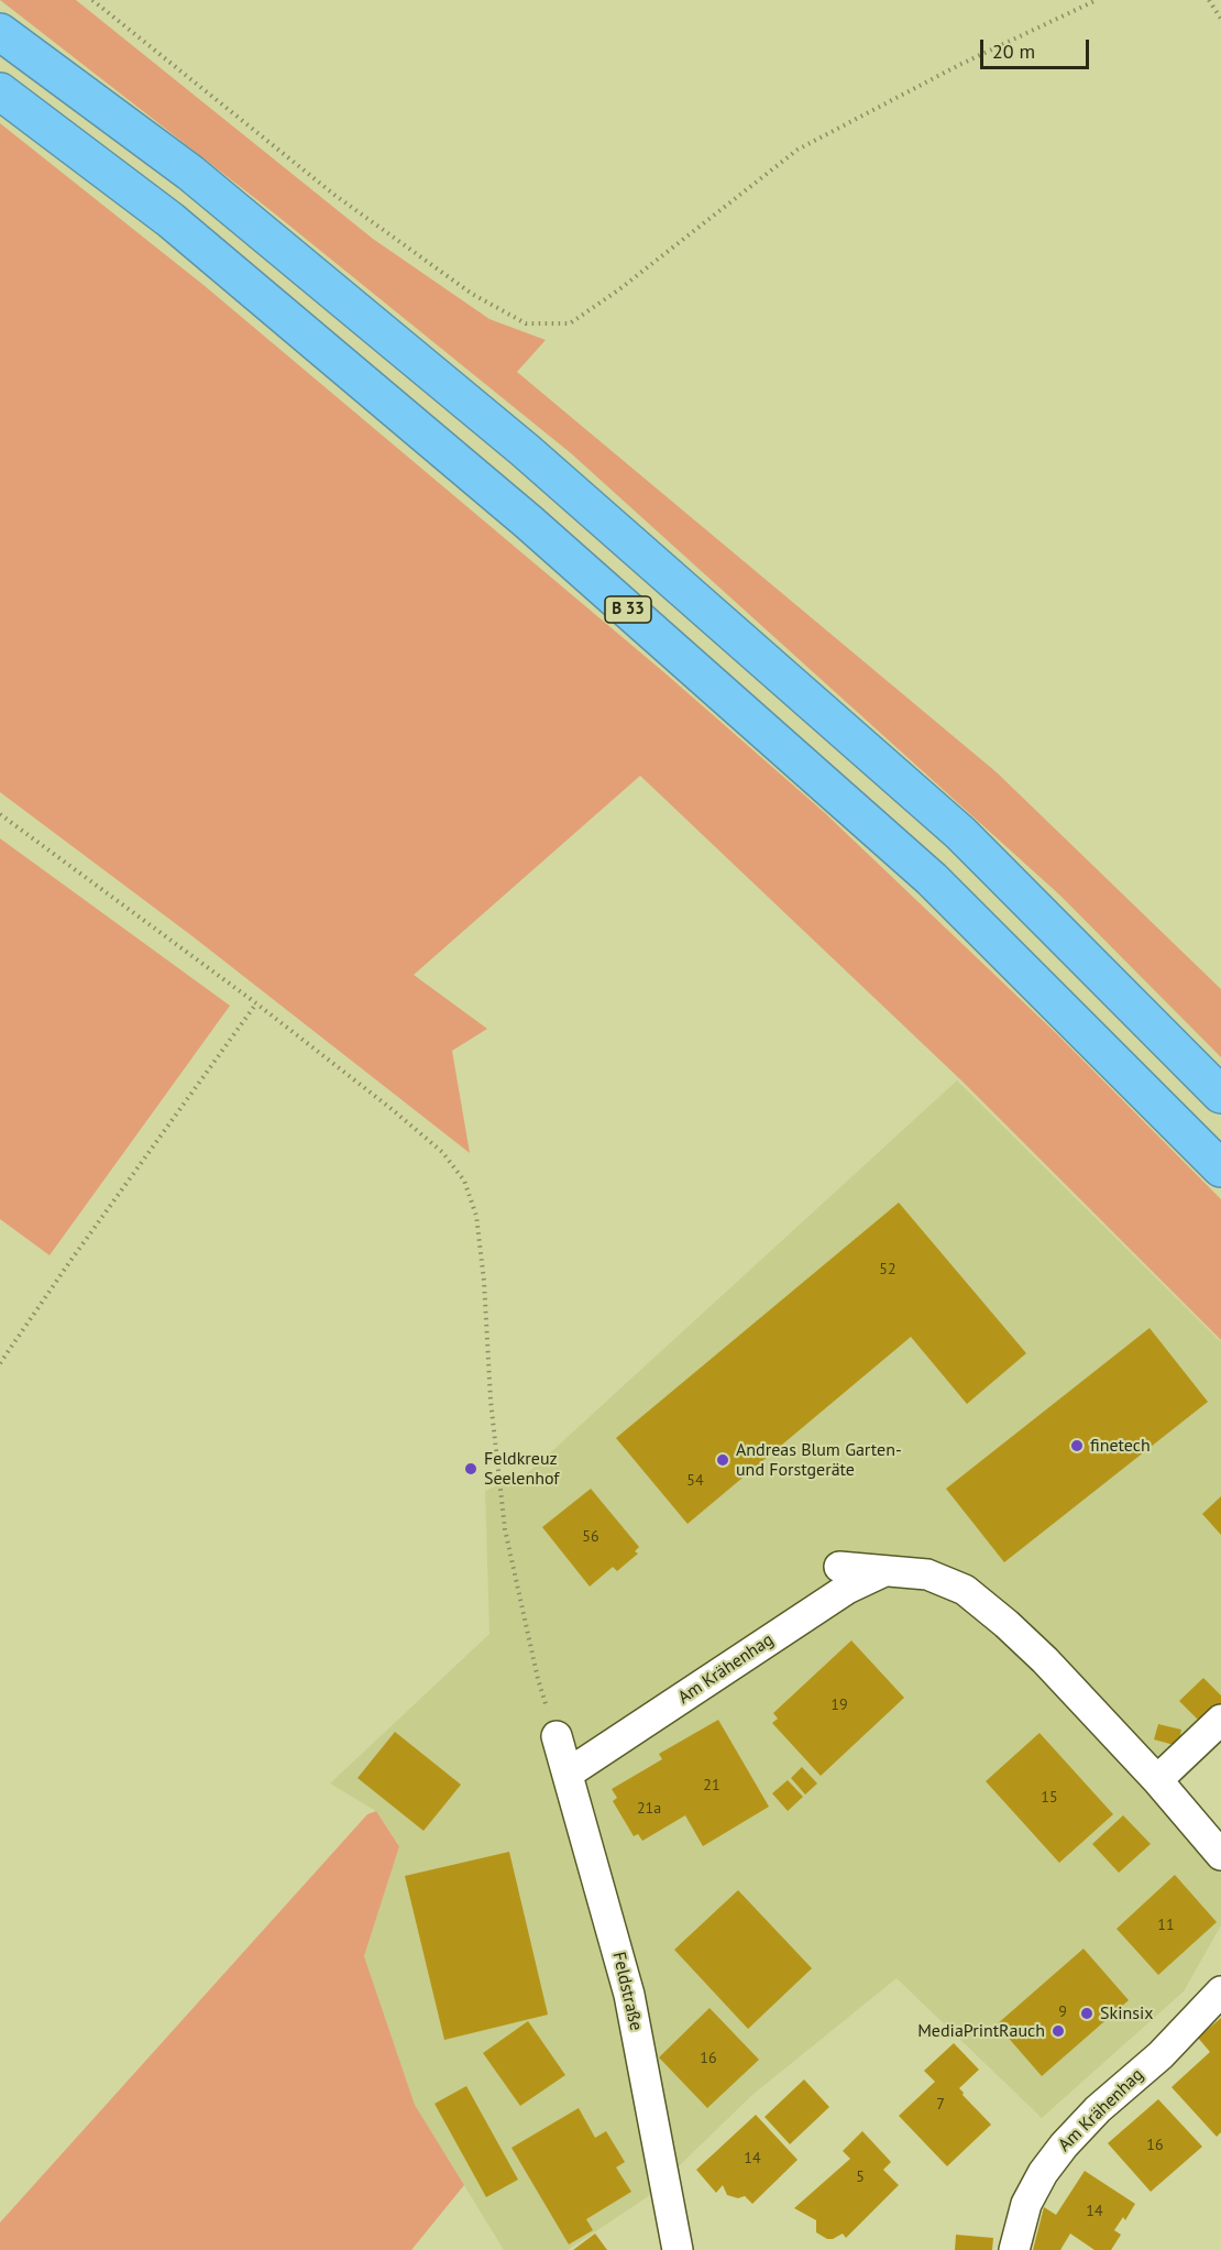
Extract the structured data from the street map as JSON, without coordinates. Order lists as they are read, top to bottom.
{
  "streets": {
    "highway": ["B 33"],
    "street": ["Am Krähenhag", "Feldstraße"]
  },
  "crossings": [
    ["Am Krähenhag", "Feldstraße"]
  ],
  "places": [
    "finetech",
    "Andreas Blum Garten- und Forstgeräte",
    "Feldkreuz Seelenhof",
    "Skinsix",
    "MediaPrintRauch"
  ],
  "house_numbers": [
    "52",
    "54",
    "56",
    "19",
    "21",
    "15",
    "21a",
    "11",
    "9",
    "16",
    "7",
    "16",
    "14",
    "5",
    "14"
  ],
  "scale_bar": "20 m"
}
